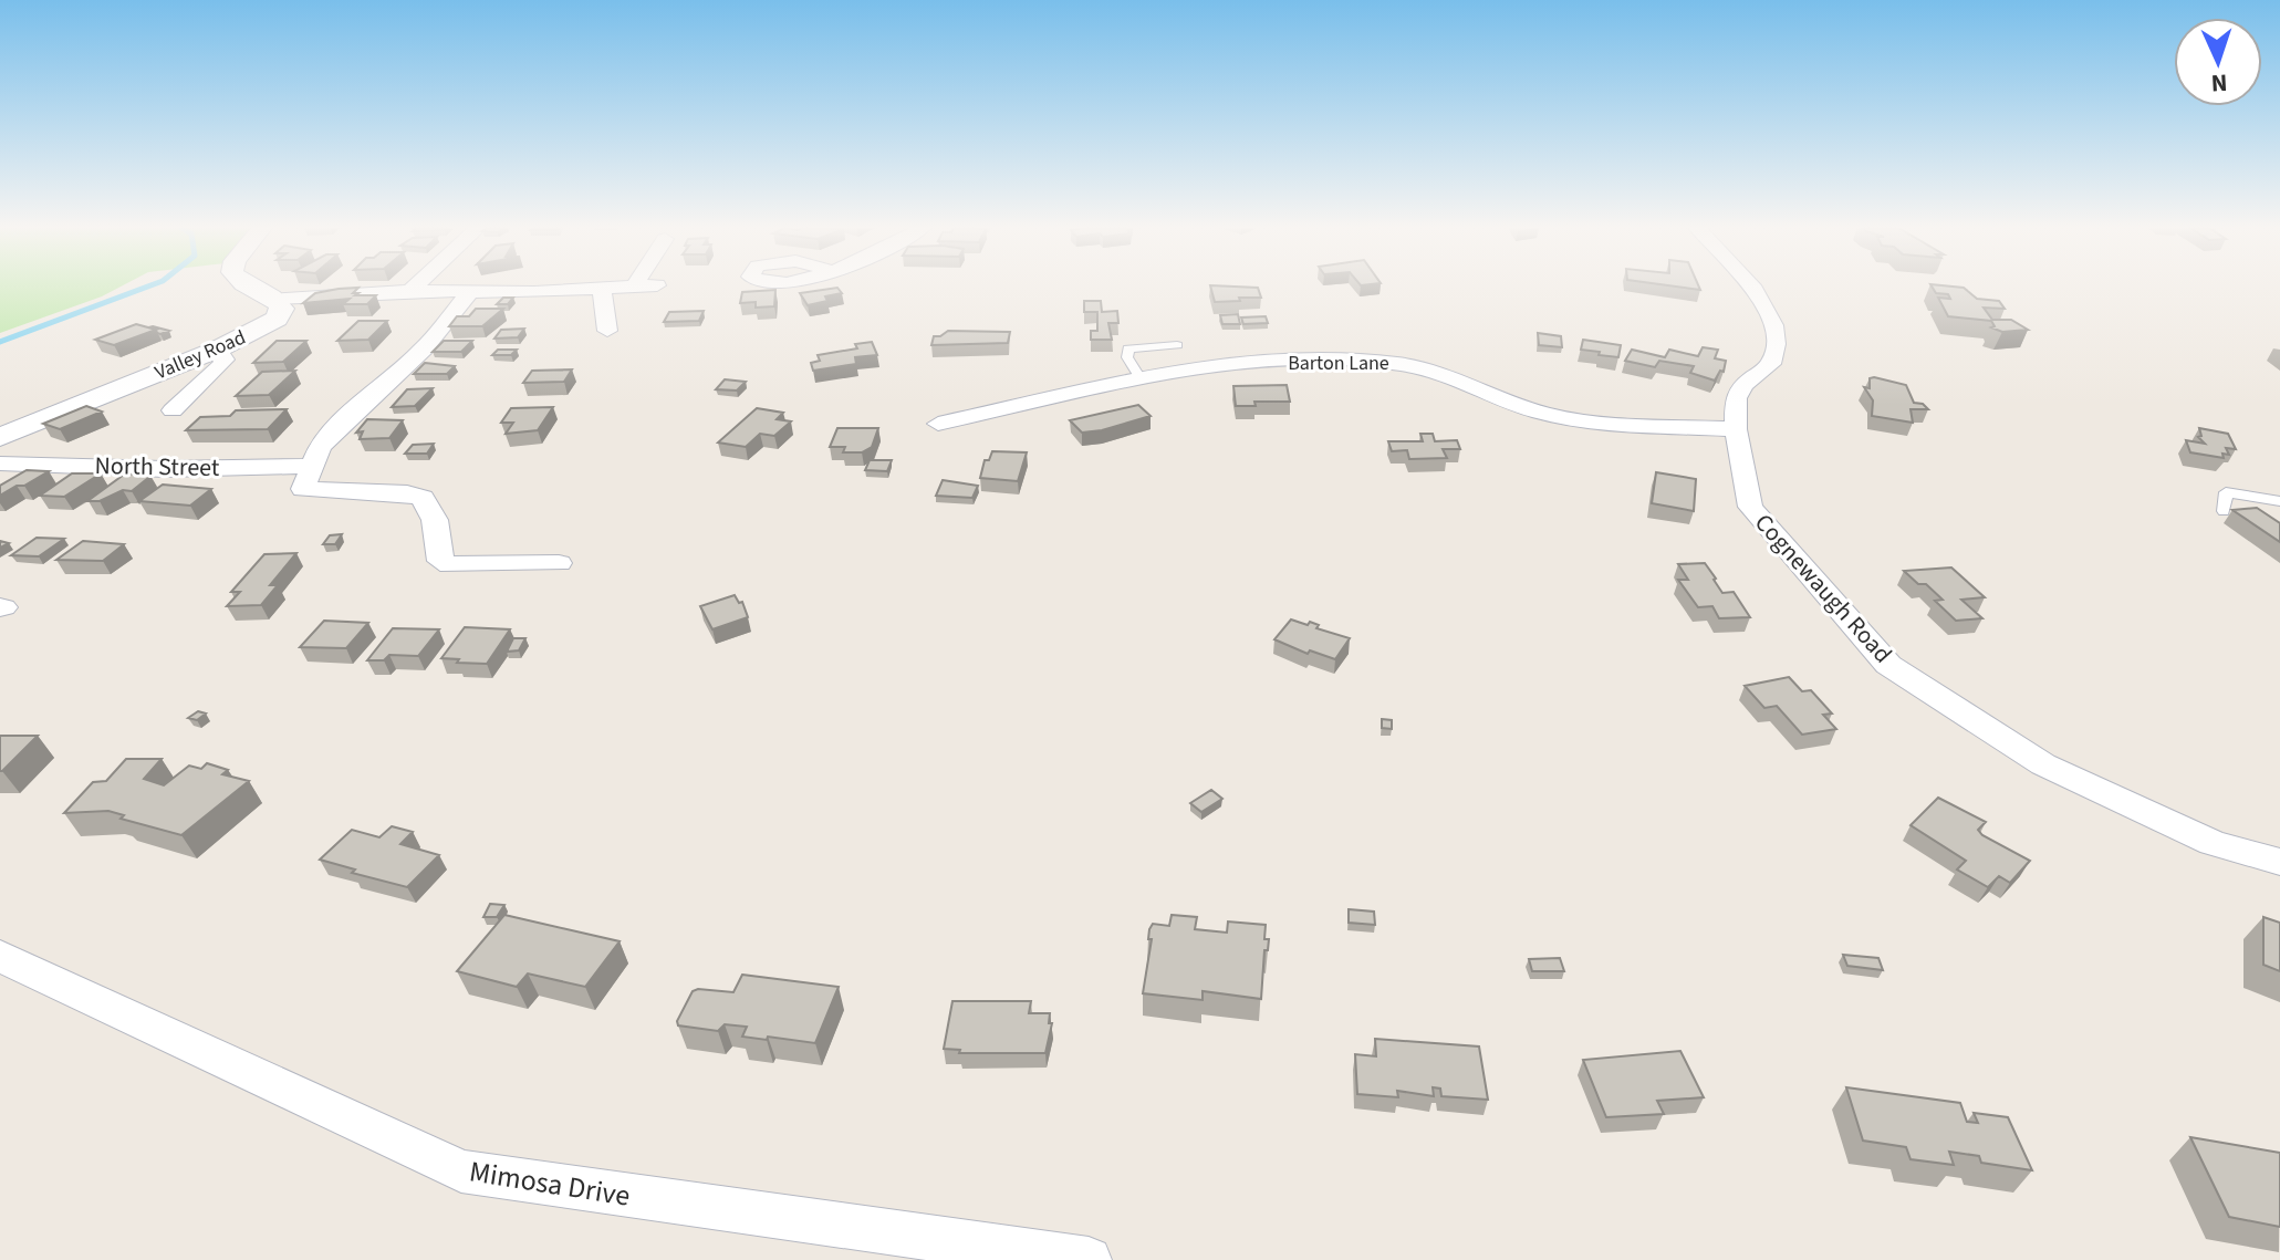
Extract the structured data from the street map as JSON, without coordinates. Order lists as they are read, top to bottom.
{
  "streets": {
    "street": [
      "Valley Road",
      "Barton Lane",
      "North Street",
      "Cognewaugh Road",
      "Mimosa Drive"
    ]
  },
  "crossings": [
    ["Barton Lane", "Cognewaugh Road"]
  ],
  "north": "bottom"
}
